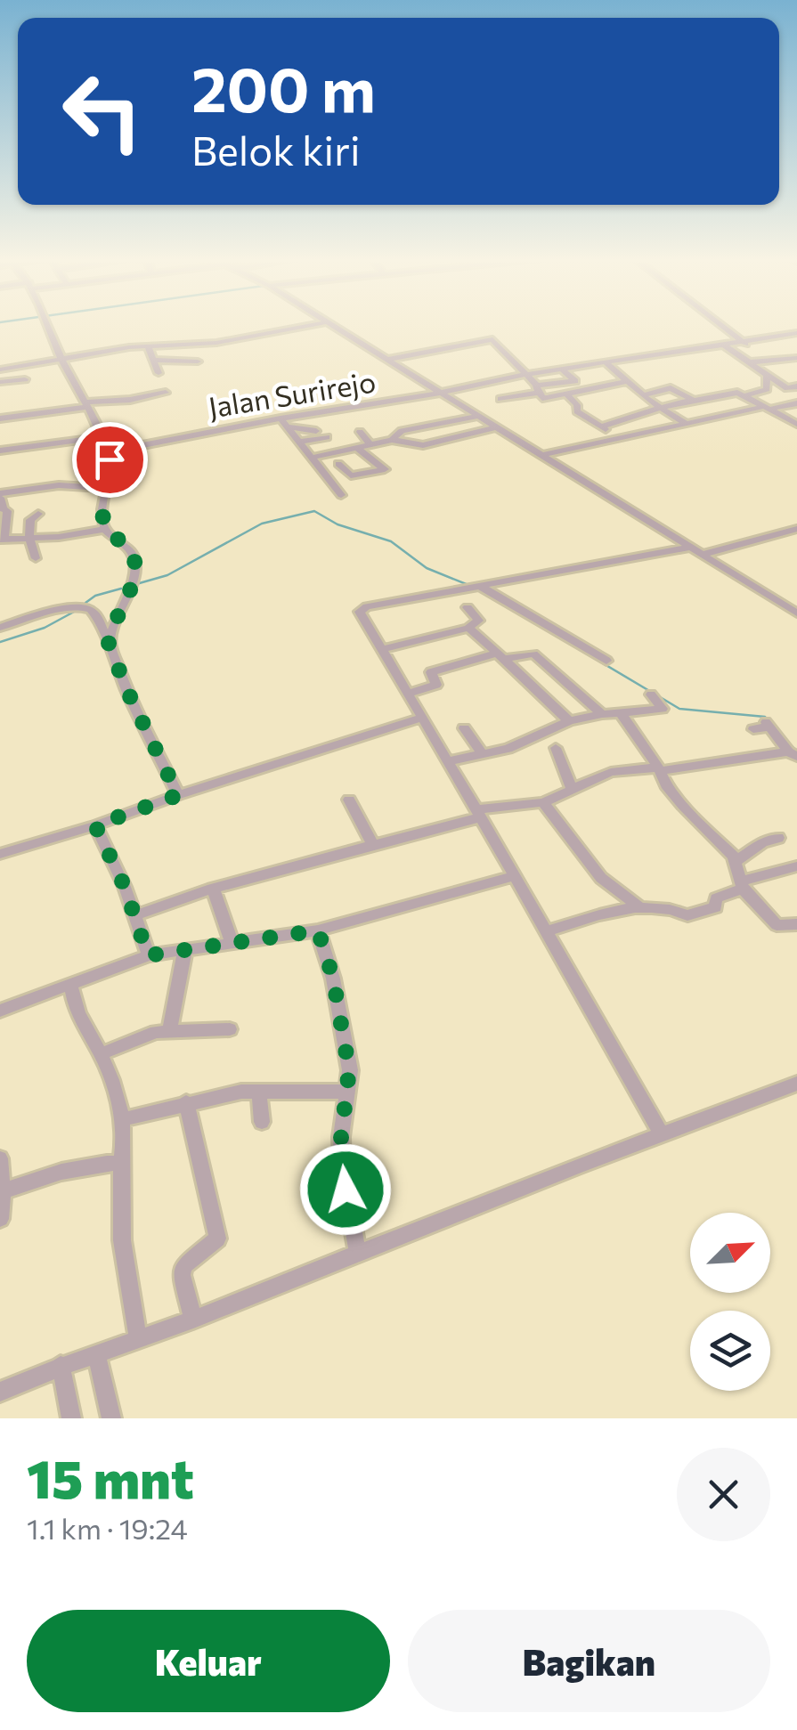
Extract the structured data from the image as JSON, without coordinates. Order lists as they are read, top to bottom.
{
  "streets": {
    "street": ["Jalan Surirejo"]
  },
  "north": "top right",
  "page": {
    "turn": ["200 m", "Belok kiri"],
    "heading": ["15 mnt", "1.1 km · 19:24"],
    "buttons": ["Keluar", "Bagikan"]
  }
}
